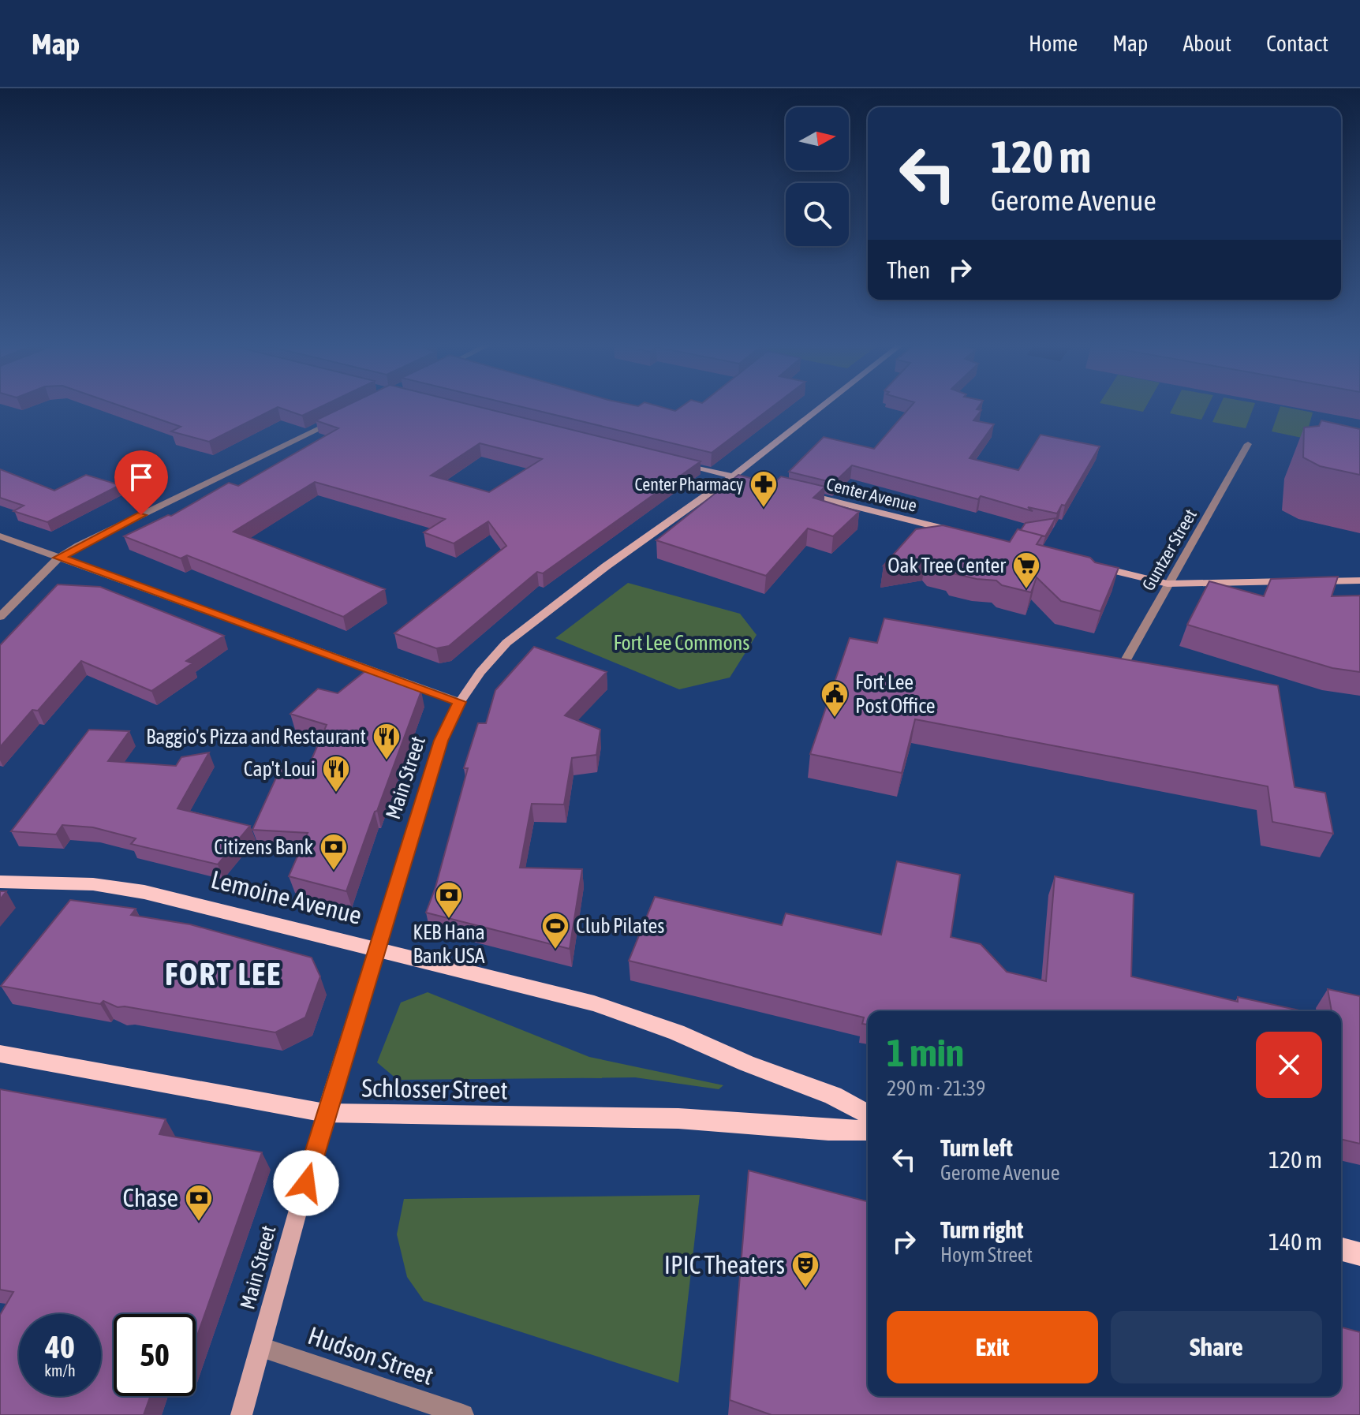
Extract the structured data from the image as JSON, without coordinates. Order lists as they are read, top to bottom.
{
  "streets": {
    "main road": [
      "Center Avenue",
      "Main Street",
      "Lemoine Avenue",
      "Schlosser Street"
    ],
    "street": ["Guntzer Street", "Hudson Street"]
  },
  "crossings": [
    ["Main Street", "Lemoine Avenue"],
    ["Main Street", "Schlosser Street"],
    ["Main Street", "Hudson Street"]
  ],
  "districts": ["FORT LEE"],
  "parks": ["Fort Lee Commons"],
  "places": {
    "pharmacy": ["Center Pharmacy"],
    "supermarket": ["Oak Tree Center"],
    "public building": ["Fort Lee Post Office"],
    "restaurant": ["Baggio's Pizza and Restaurant", "Cap't Loui"],
    "bank": ["Citizens Bank", "KEB Hana Bank USA", "Chase"],
    "sports": ["Club Pilates"],
    "theatre": ["IPIC Theaters"]
  },
  "north": "right",
  "page": {
    "header": "Map",
    "nav": [
      "Home",
      "Map",
      "About",
      "Contact"
    ],
    "turn": ["120 m", "Gerome Avenue"],
    "then": "Then",
    "heading": ["1 min", "290 m · 21:39"],
    "list": [
      {
        "name": "Turn left",
        "note": "Gerome Avenue",
        "value": "120 m"
      },
      {
        "name": "Turn right",
        "note": "Hoym Street",
        "value": "140 m"
      }
    ],
    "buttons": ["Exit", "Share"],
    "speed": "40 km/h",
    "limit": "50"
  }
}
